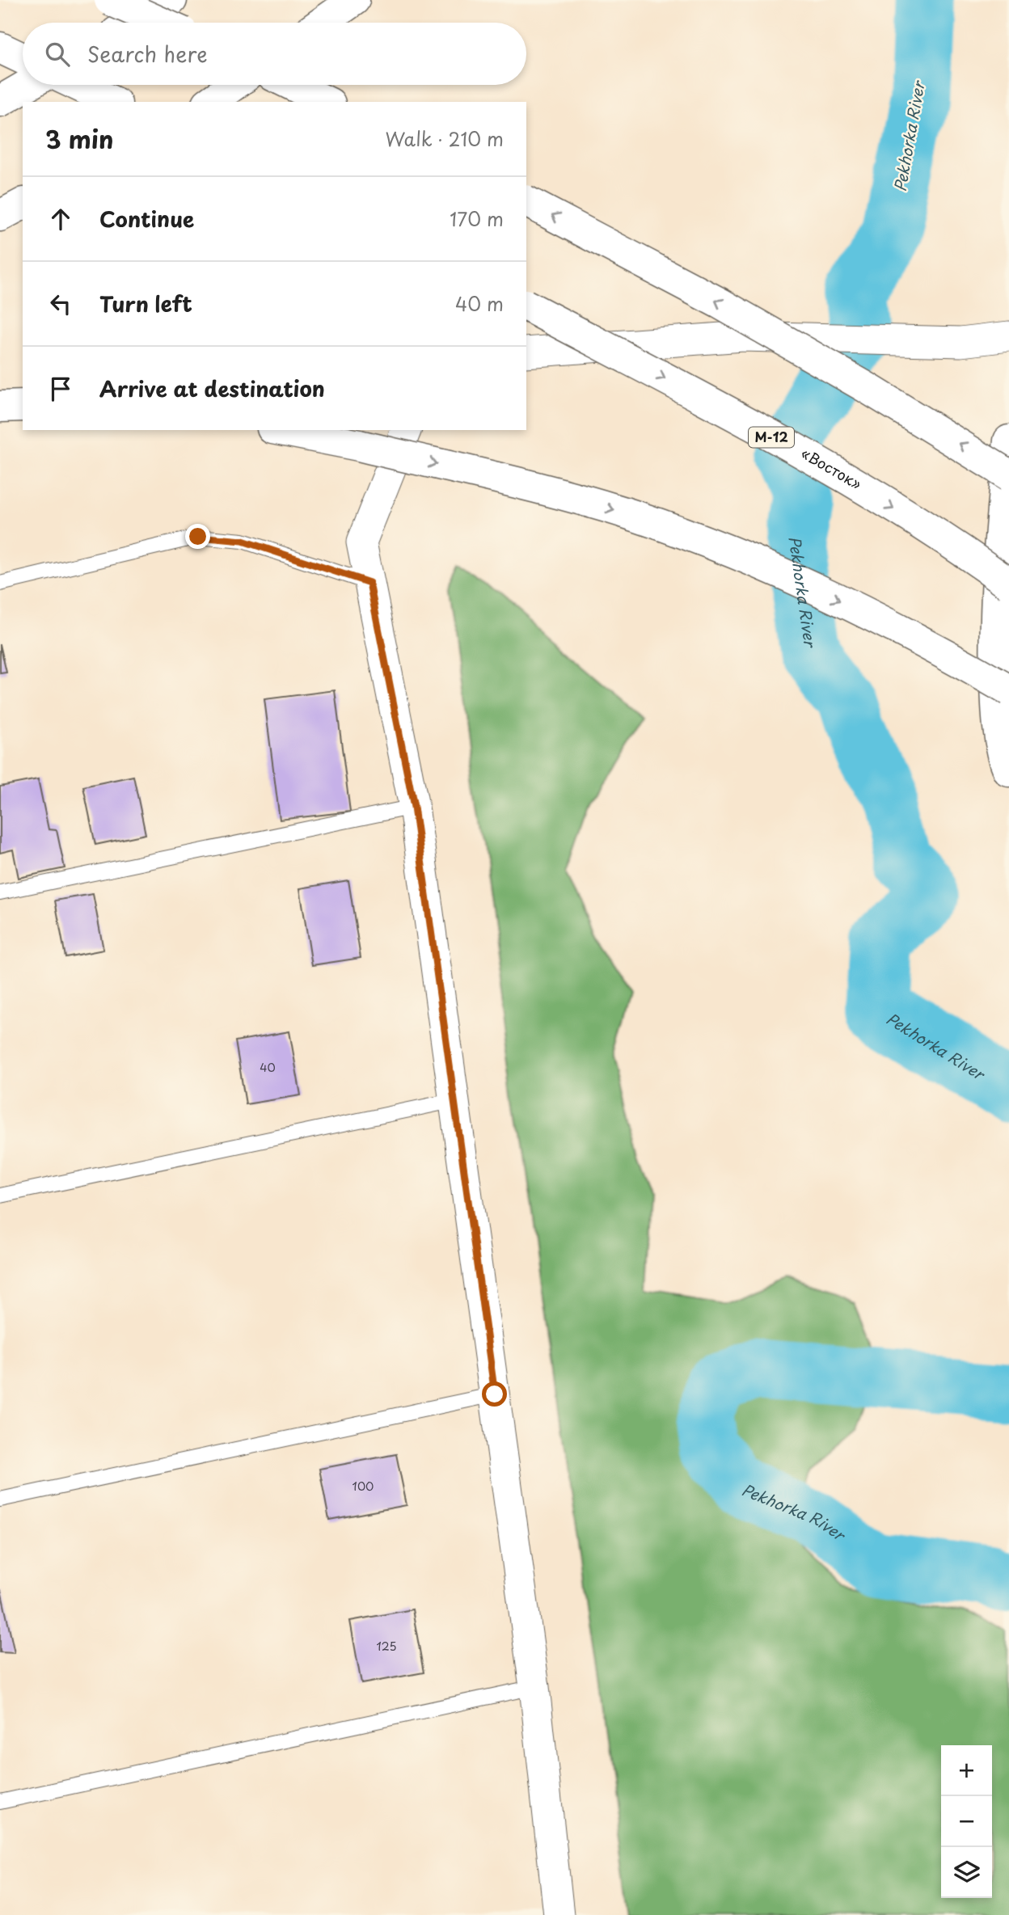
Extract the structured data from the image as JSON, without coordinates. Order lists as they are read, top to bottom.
{
  "streets": {
    "main road": ["М-12", "«Восток»"]
  },
  "water": ["Pekhorka River"],
  "house_numbers": ["40", "100", "125"],
  "page": {
    "search": "Search here",
    "heading": ["3 min", "Walk · 210 m"],
    "list": [
      ["Continue", "170 m"],
      ["Turn left", "40 m"],
      "Arrive at destination"
    ],
    "map_buttons": ["+", "−"]
  }
}
